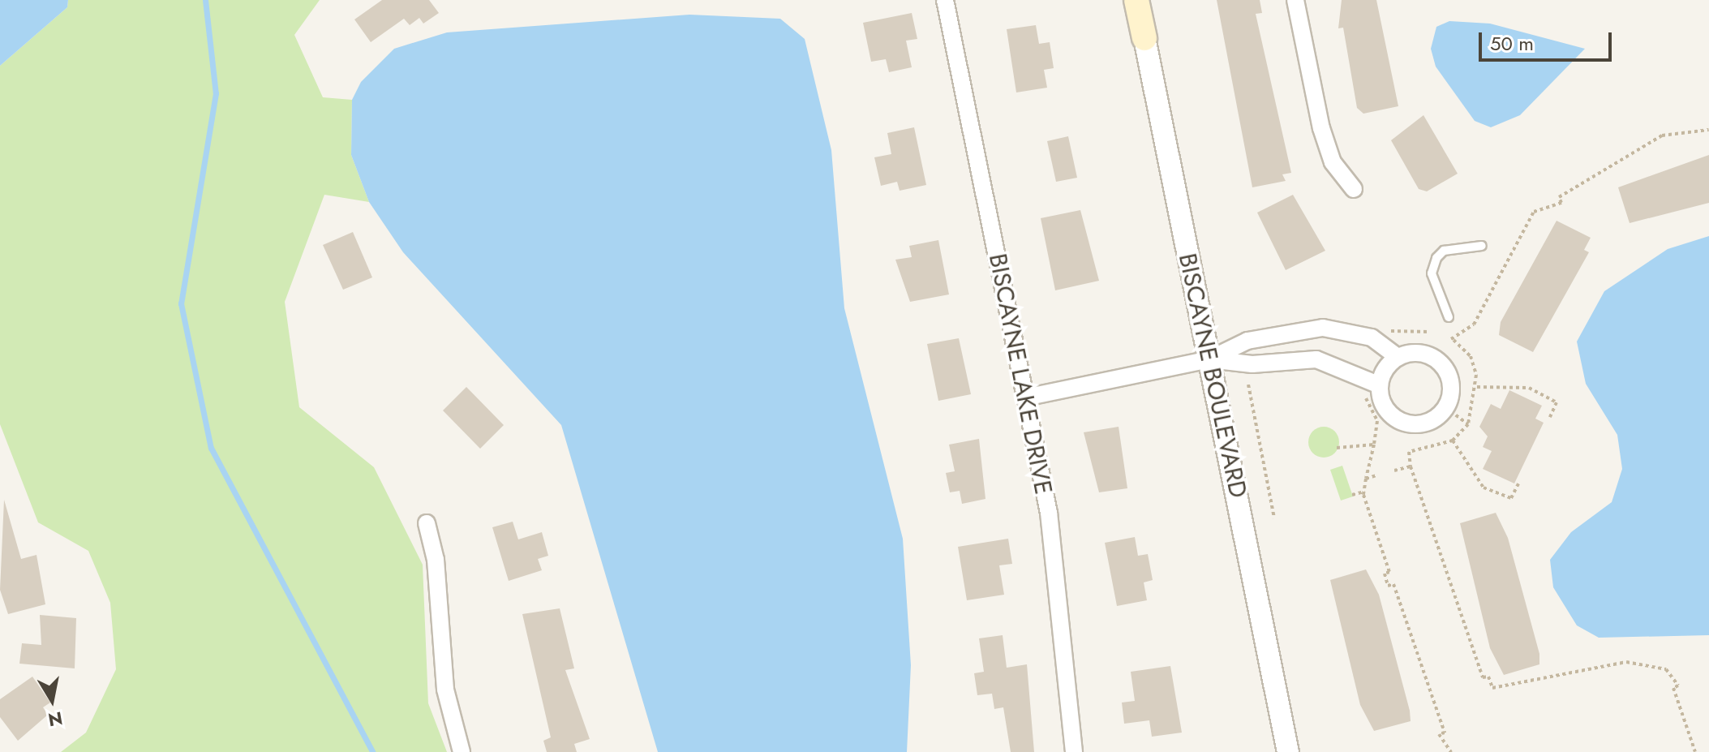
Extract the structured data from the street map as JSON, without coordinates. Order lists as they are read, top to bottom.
{
  "streets": {
    "main road": ["BISCAYNE BOULEVARD"],
    "street": ["BISCAYNE LAKE DRIVE"]
  },
  "scale_bar": "50 m",
  "north": "bottom"
}
